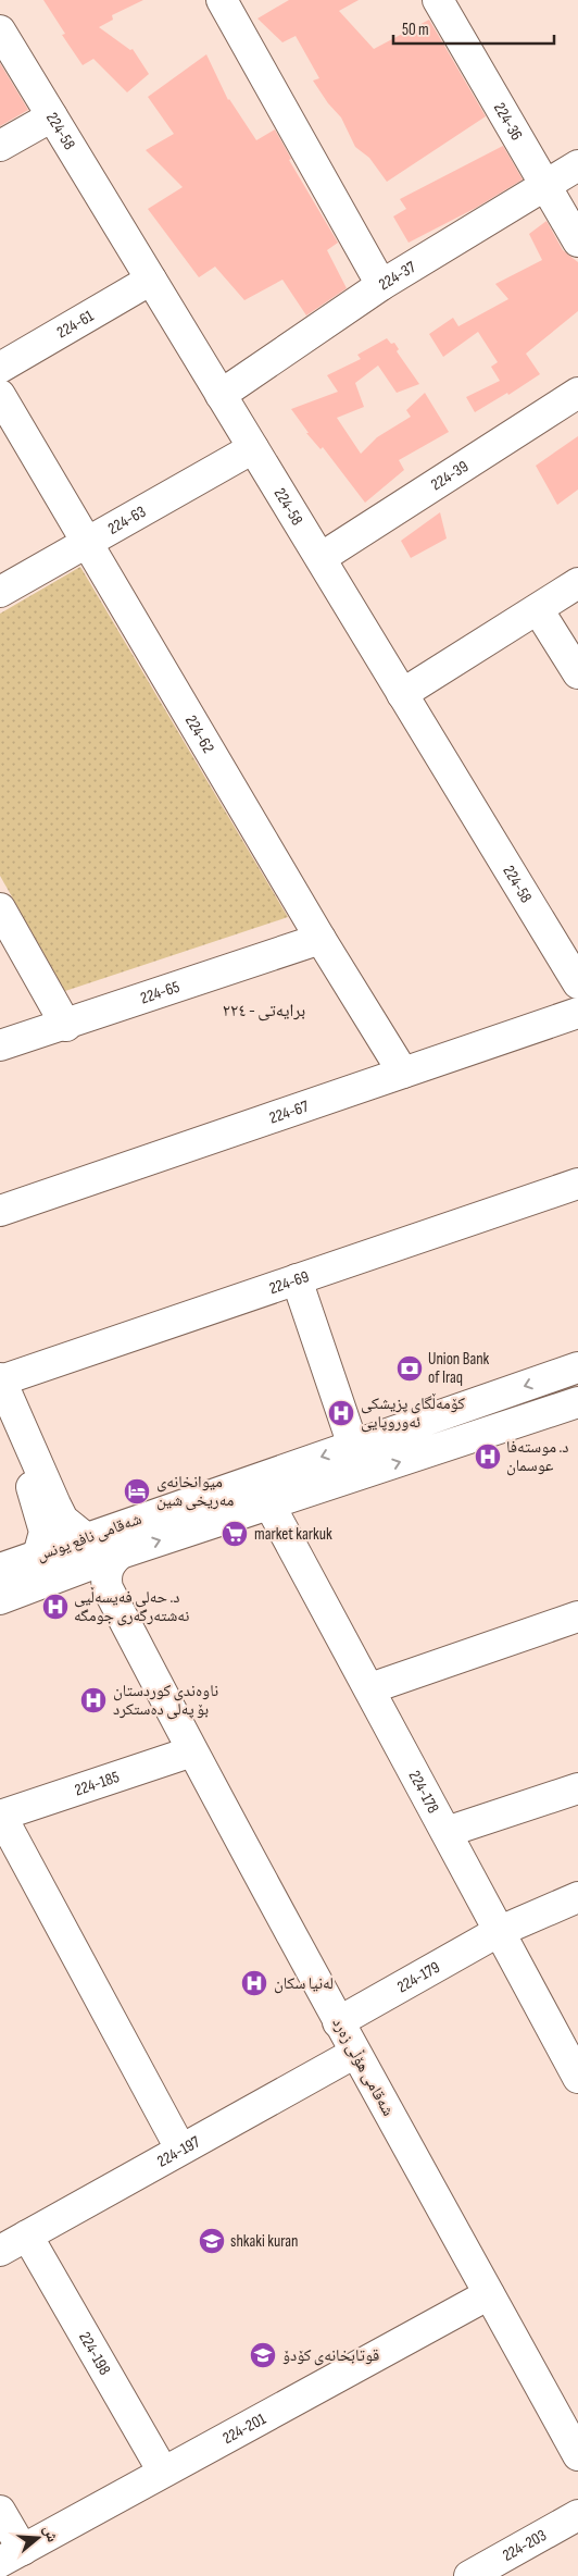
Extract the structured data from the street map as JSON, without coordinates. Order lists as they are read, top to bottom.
{
  "streets": {
    "street": [
      "224-36",
      "224-58",
      "224-37",
      "224-61",
      "224-39",
      "224-63",
      "224-62",
      "224-65",
      "224-67",
      "224-69",
      "شەقامی نافع یونس",
      "224-185",
      "224-178",
      "224-179",
      "شەقامی هۆڵی زەرد",
      "224-197",
      "224-198",
      "224-201",
      "224-203"
    ]
  },
  "crossings": [
    ["224-36", "224-37"],
    ["224-58", "224-37"],
    ["224-58", "224-61"],
    ["224-58", "224-39"],
    ["224-58", "224-63"],
    ["224-63", "224-62"],
    ["224-62", "224-65"],
    ["224-62", "224-67"],
    ["شەقامی نافع یونس", "224-178"],
    ["224-185", "شەقامی هۆڵی زەرد"],
    ["224-178", "224-179"],
    ["224-179", "شەقامی هۆڵی زەرد"],
    ["شەقامی هۆڵی زەرد", "224-197"],
    ["شەقامی هۆڵی زەرد", "224-201"],
    ["224-197", "224-198"],
    ["224-198", "224-201"]
  ],
  "districts": ["برایەتی - ٢٢٤"],
  "places": {
    "bank": ["Union Bank of Iraq"],
    "hospital": [
      "کۆمەڵگای پزیشکی ئەوروپایی",
      "د. موستەفا عوسمان",
      "د. حەلی فەیسەڵیی نەشتەرگەری جومگە",
      "ناوەندی کوردستان بۆ پەلی دەستکرد",
      "لەنیا سکان"
    ],
    "hotel": ["میوانخانەی مەریخی شین"],
    "supermarket": ["market karkuk"],
    "school or university": ["shkaki kuran", "قوتابخانەی کۆدۆ"]
  },
  "scale_bar": "50 m",
  "north": "right"
}
